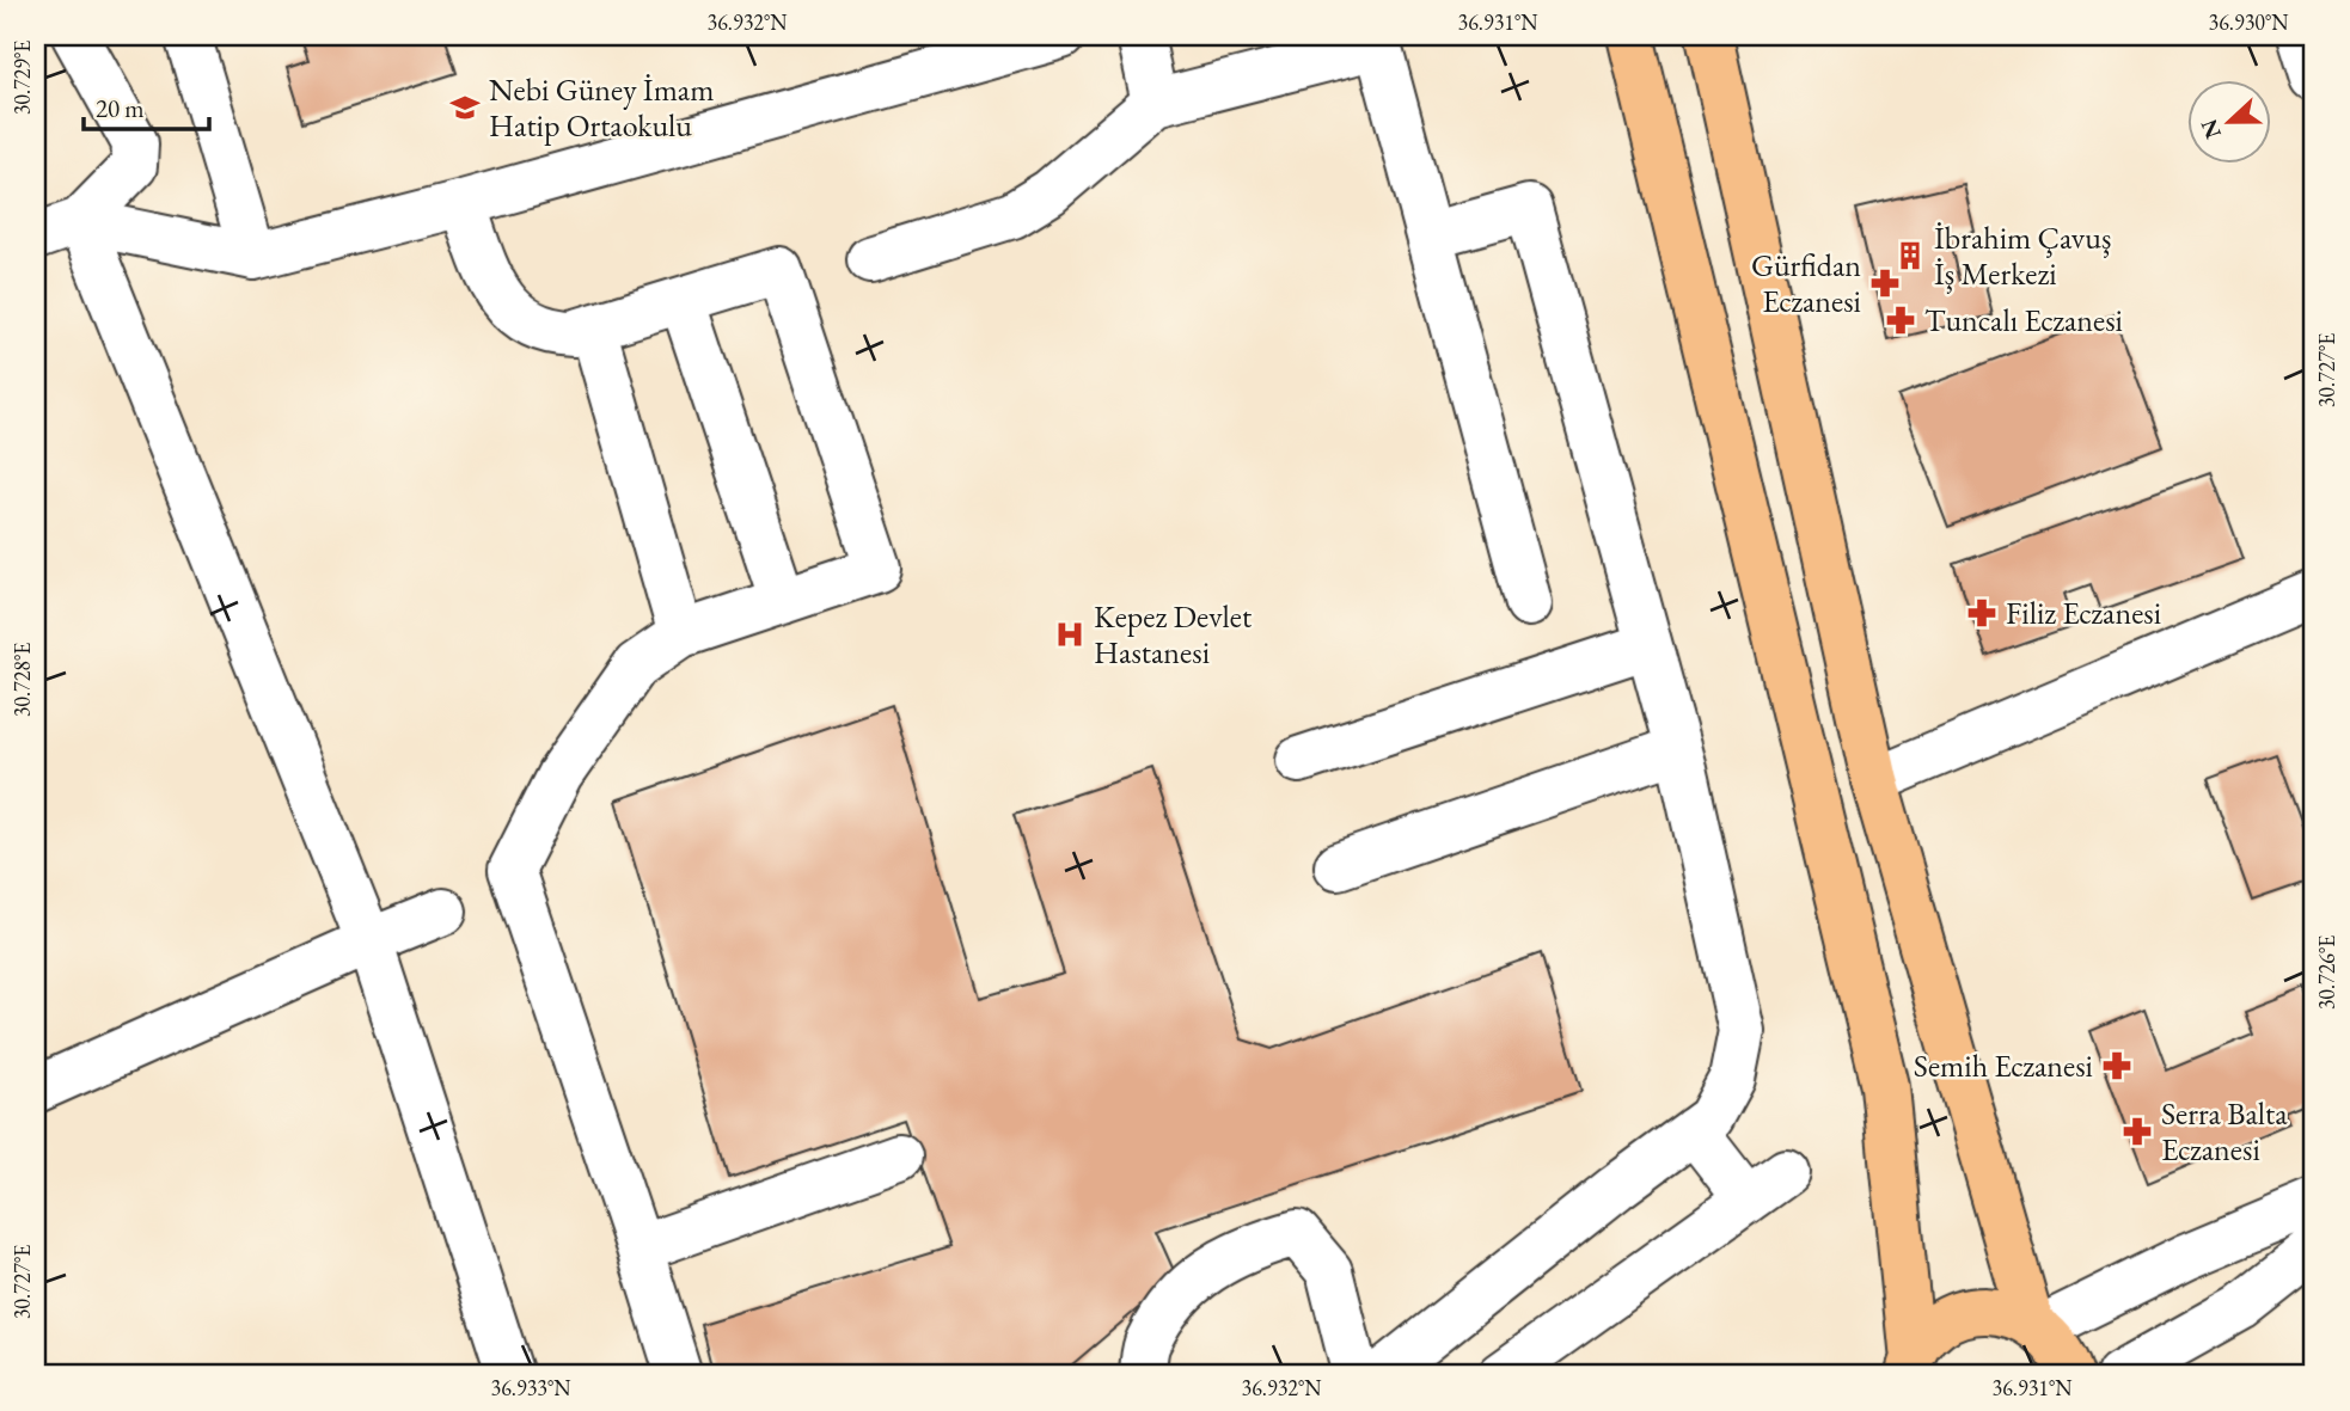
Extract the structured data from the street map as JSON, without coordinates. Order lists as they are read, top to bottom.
{
  "places": {
    "school or university": ["Nebi Güney İmam Hatip Ortaokulu"],
    "building": ["İbrahim Çavuş İş Merkezi"],
    "pharmacy": [
      "Gürfidan Eczanesi",
      "Tuncalı Eczanesi",
      "Filiz Eczanesi",
      "Semih Eczanesi",
      "Serra Balta Eczanesi"
    ],
    "hospital": ["Kepez Devlet Hastanesi"]
  },
  "scale_bar": "20 m",
  "north": "left",
  "coordinates": [
    "36.932°N",
    "36.931°N",
    "36.930°N",
    "30.729°E",
    "30.727°E",
    "30.728°E",
    "30.726°E",
    "36.933°N"
  ]
}
